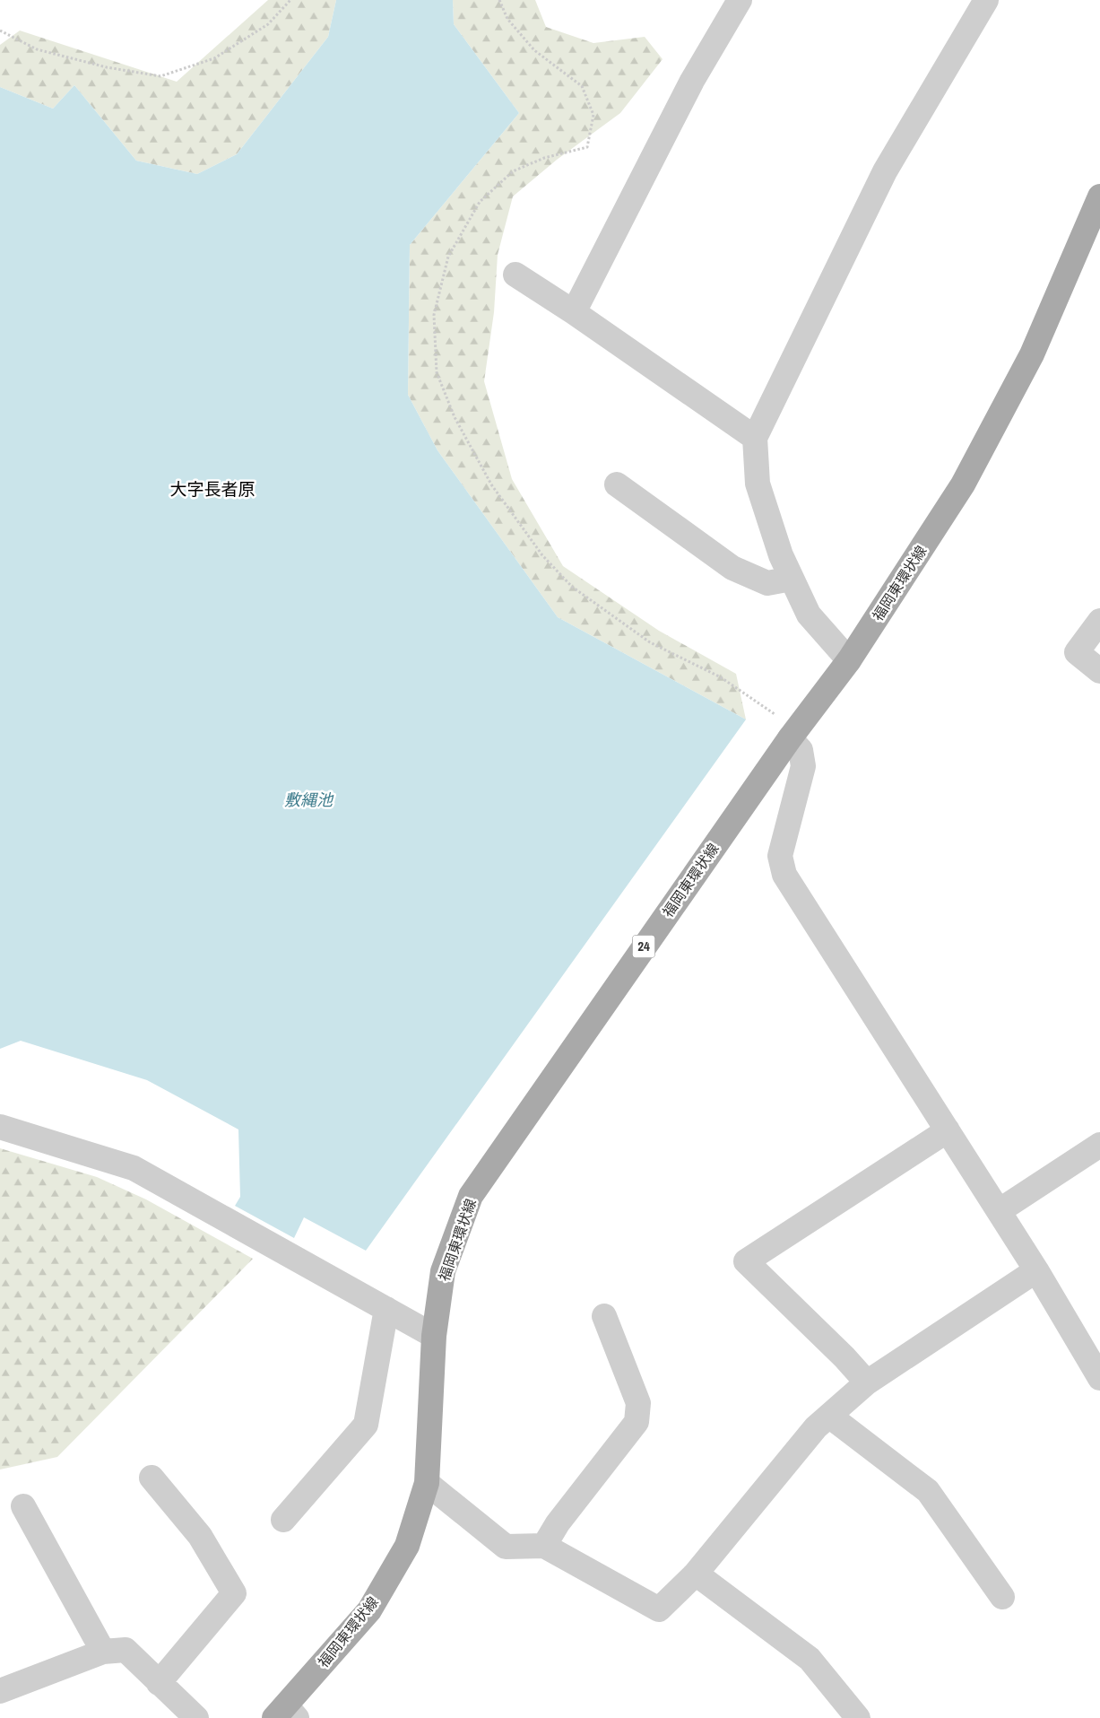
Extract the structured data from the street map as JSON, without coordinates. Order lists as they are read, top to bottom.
{
  "streets": {
    "main road": ["福岡東環状線", "24"]
  },
  "districts": ["大字長者原"],
  "water": ["敷縄池"]
}
